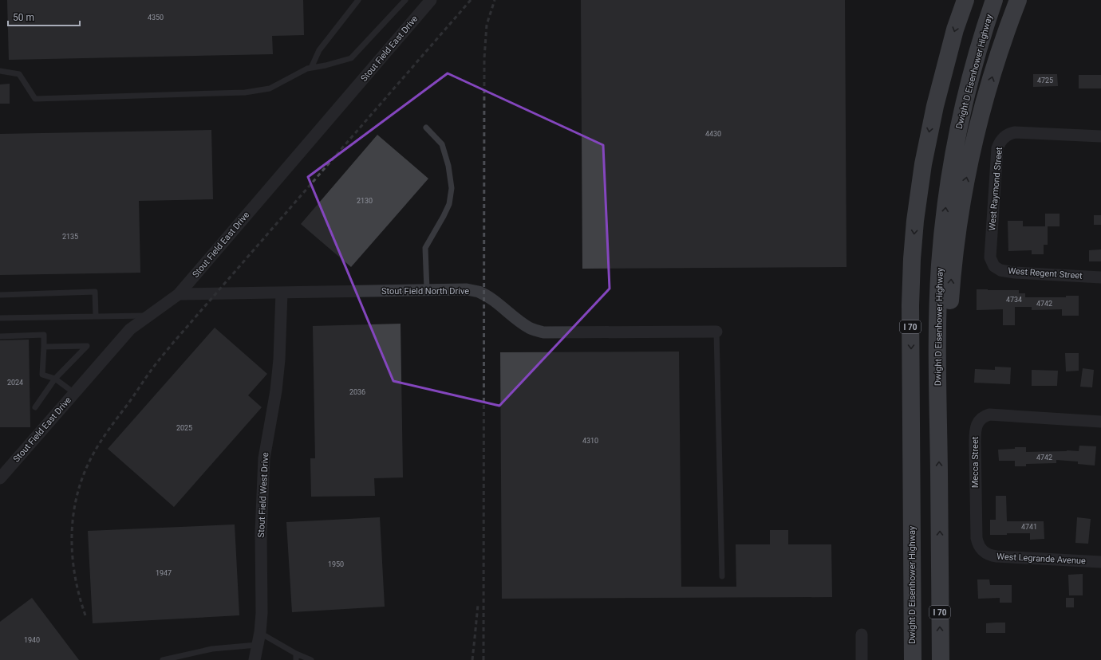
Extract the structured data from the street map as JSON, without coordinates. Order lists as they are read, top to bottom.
{
  "streets": {
    "highway": ["Dwight D Eisenhower Highway", "I 70"],
    "street": [
      "Stout Field East Drive",
      "West Raymond Street",
      "West Regent Street",
      "Stout Field North Drive",
      "Mecca Street",
      "Stout Field West Drive",
      "West Legrande Avenue"
    ]
  },
  "crossings": [
    ["Stout Field East Drive", "Stout Field North Drive"],
    ["West Raymond Street", "West Regent Street"],
    ["Stout Field North Drive", "Stout Field West Drive"],
    ["Mecca Street", "West Legrande Avenue"]
  ],
  "house_numbers": [
    "4350",
    "4725",
    "4430",
    "2130",
    "2135",
    "4734",
    "4742",
    "2024",
    "2036",
    "2025",
    "4310",
    "4742",
    "4741",
    "1950",
    "1947",
    "1940"
  ],
  "scale_bar": "50 m"
}
